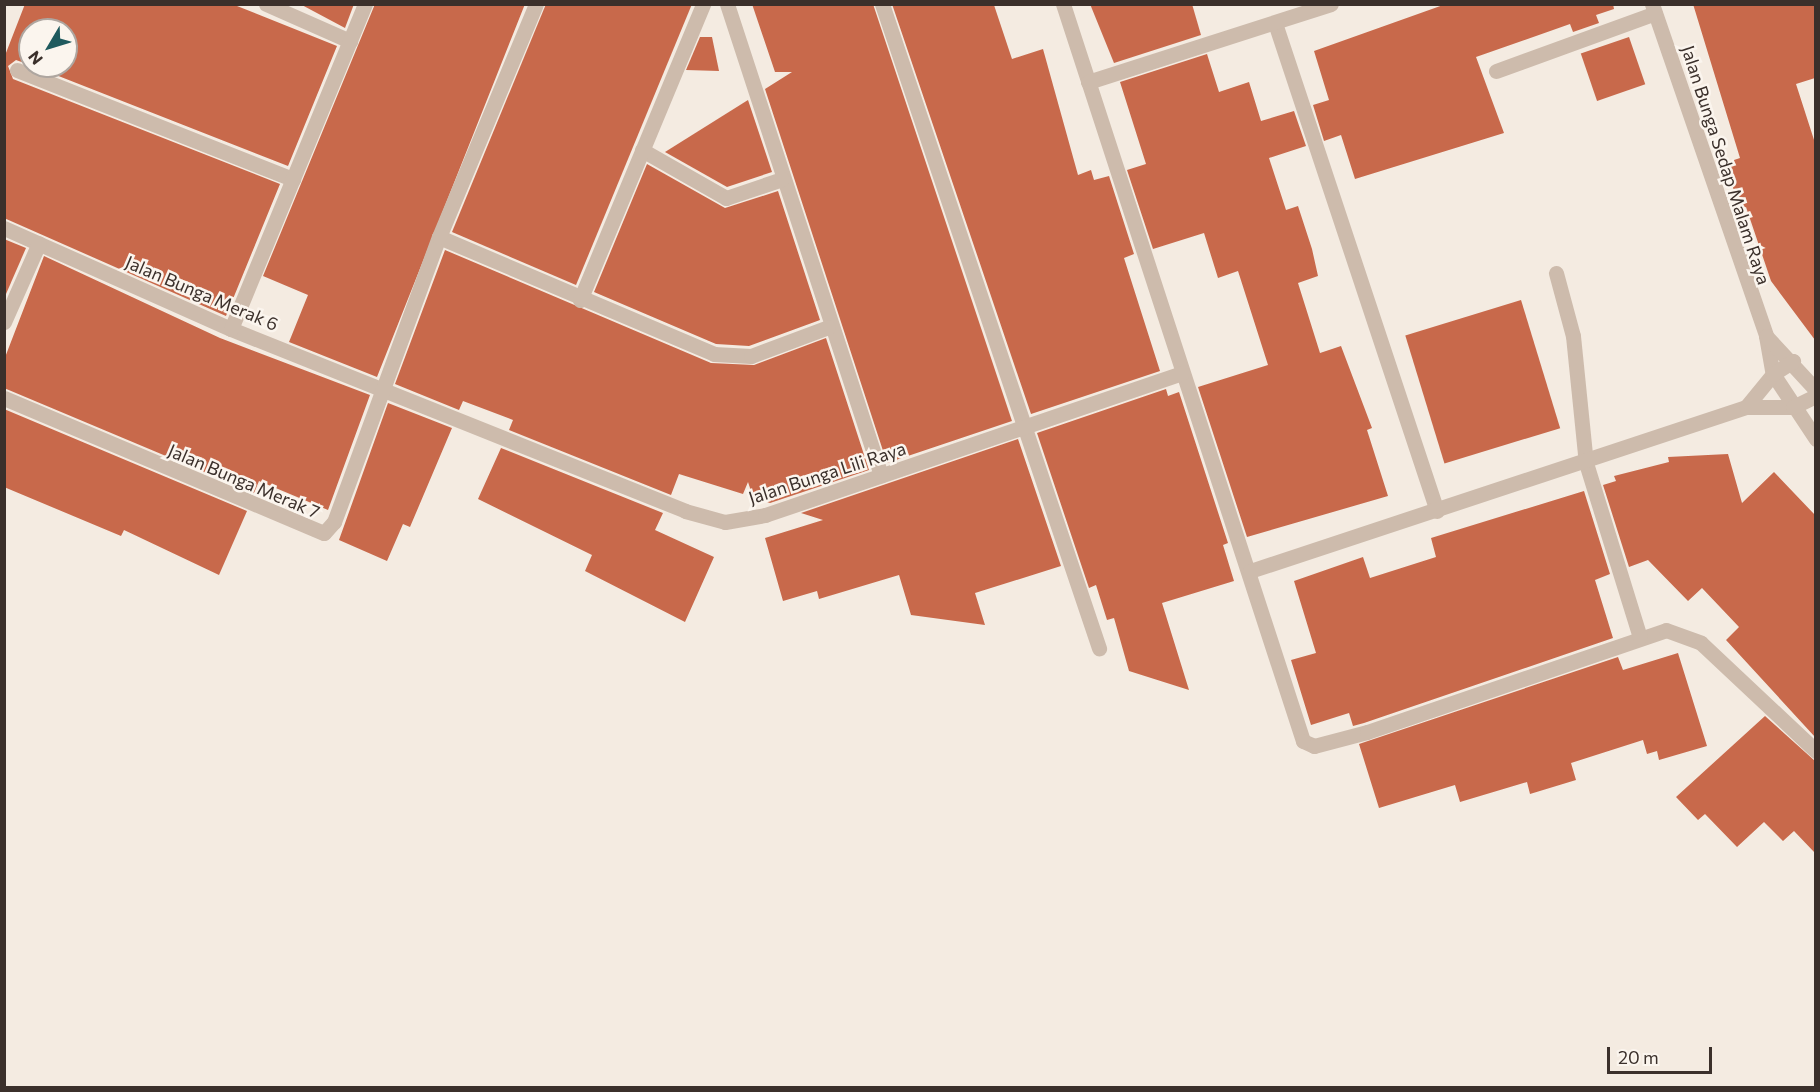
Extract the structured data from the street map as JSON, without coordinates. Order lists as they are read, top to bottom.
{
  "streets": {
    "street": [
      "Jalan Bunga Sedap Malam Raya",
      "Jalan Bunga Merak 6",
      "Jalan Bunga Lili Raya",
      "Jalan Bunga Merak 7"
    ]
  },
  "crossings": [
    ["Jalan Bunga Merak 6", "Jalan Bunga Lili Raya"],
    ["Jalan Bunga Merak 6", "Jalan Bunga Merak 7"],
    ["Jalan Bunga Lili Raya", "Jalan Bunga Merak 7"]
  ],
  "scale_bar": "20 m",
  "north": "bottom left"
}
